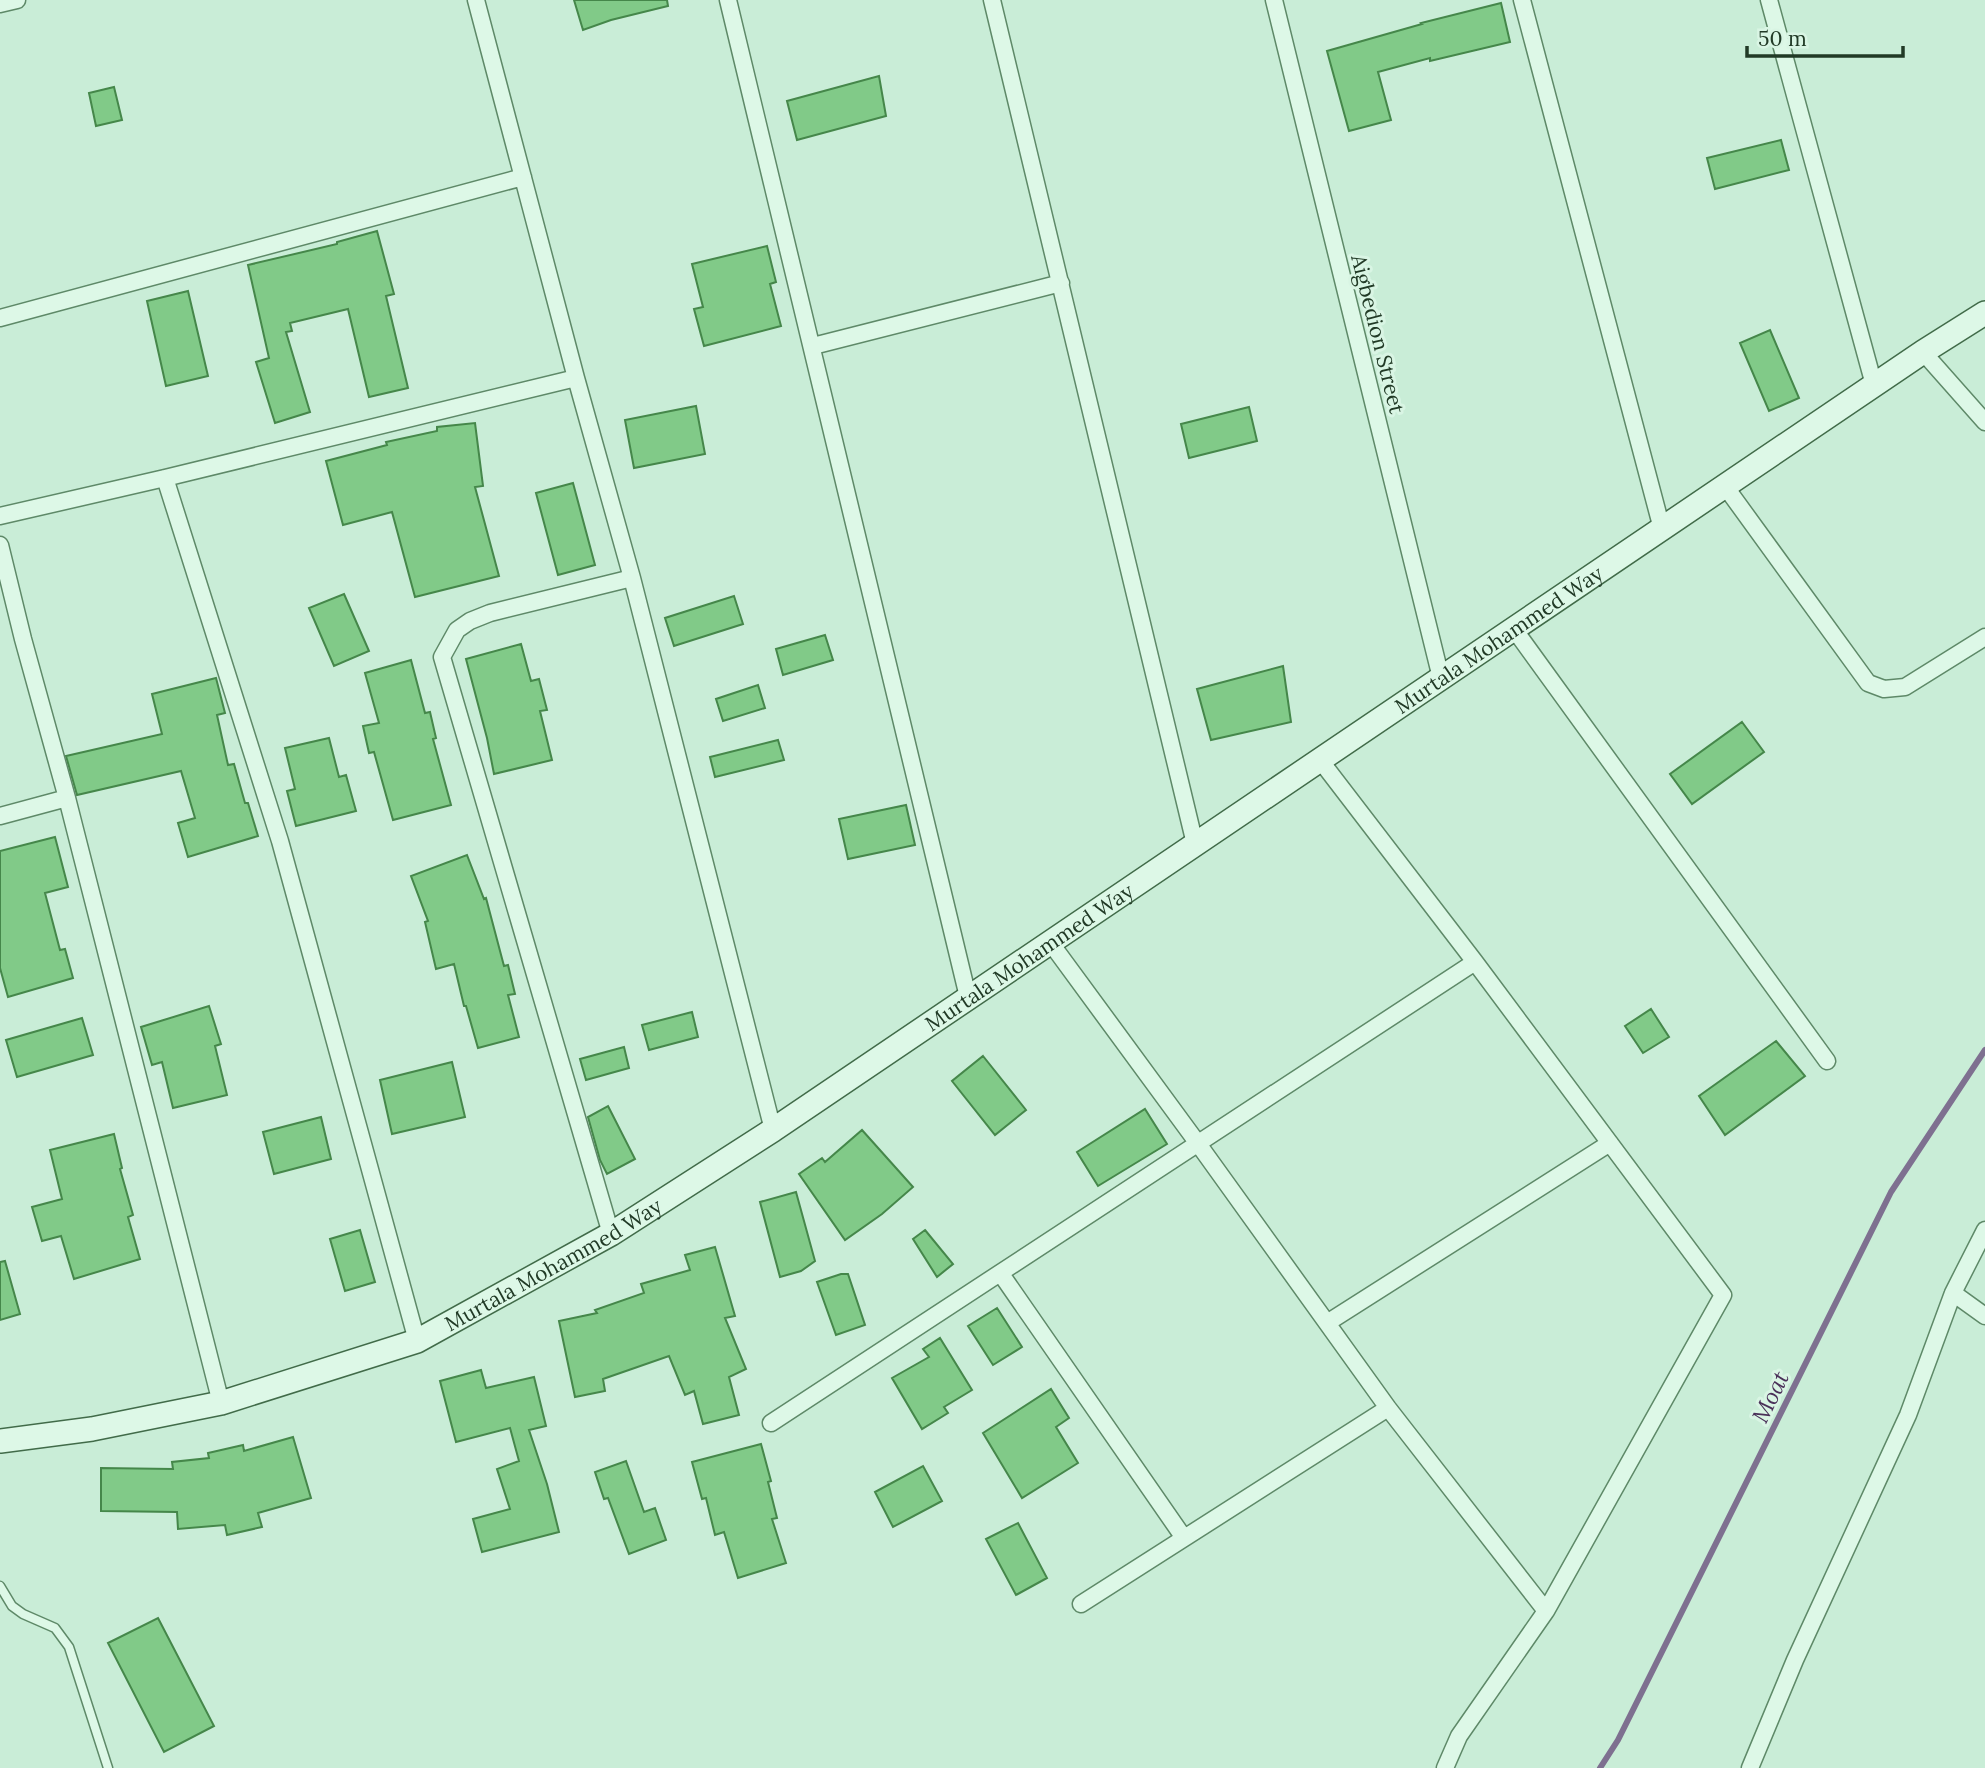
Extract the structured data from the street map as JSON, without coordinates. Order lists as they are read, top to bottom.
{
  "streets": {
    "street": ["Aigbedion Street", "Murtala Mohammed Way"]
  },
  "crossings": [
    ["Aigbedion Street", "Murtala Mohammed Way"]
  ],
  "water": ["Moat"],
  "scale_bar": "50 m"
}
